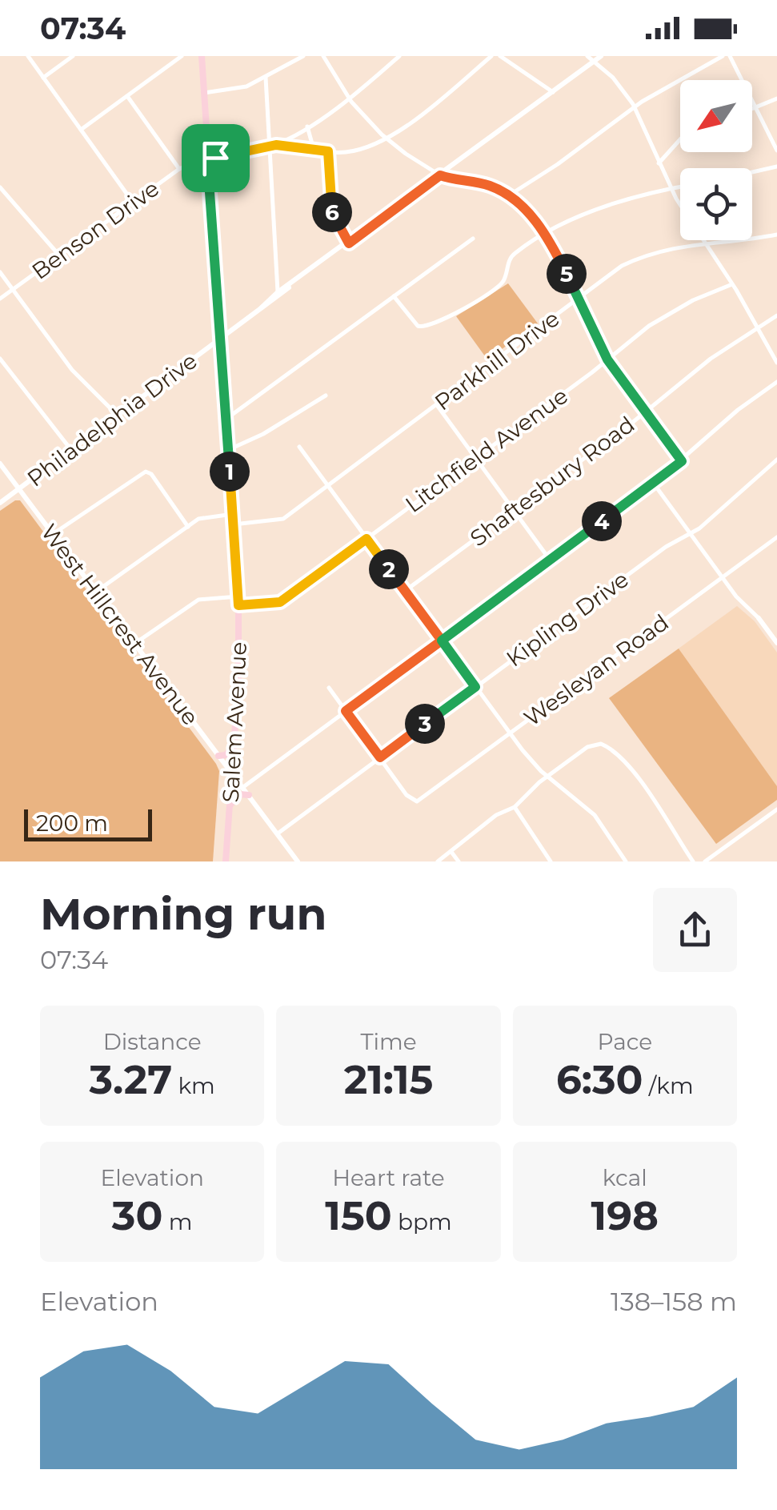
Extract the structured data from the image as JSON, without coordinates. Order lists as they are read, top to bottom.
{
  "streets": {
    "main road": ["Philadelphia Drive", "West Hillcrest Avenue", "Salem Avenue"],
    "street": [
      "Benson Drive",
      "Parkhill Drive",
      "Litchfield Avenue",
      "Shaftesbury Road",
      "Kipling Drive",
      "Wesleyan Road"
    ]
  },
  "crossings": [
    ["Benson Drive", "Salem Avenue"],
    ["Parkhill Drive", "Salem Avenue"],
    ["Philadelphia Drive", "West Hillcrest Avenue"],
    ["Philadelphia Drive", "Salem Avenue"],
    ["Litchfield Avenue", "Salem Avenue"],
    ["Kipling Drive", "West Hillcrest Avenue"],
    ["Kipling Drive", "Wesleyan Road"],
    ["West Hillcrest Avenue", "Salem Avenue"]
  ],
  "scale_bar": "200 m",
  "north": "bottom left",
  "page": {
    "status": "07:34",
    "pins": [
      "6",
      "5",
      "1",
      "4",
      "2",
      "3"
    ],
    "scale": "200 m",
    "heading": ["Morning run", "07:34"],
    "stats": [
      ["Distance", "3.27 km"],
      ["Time", "21:15"],
      ["Pace", "6:30 /km"],
      ["Elevation", "30 m"],
      ["Heart rate", "150 bpm"],
      ["kcal", "198"]
    ],
    "chart": ["Elevation", "138–158 m"]
  }
}
